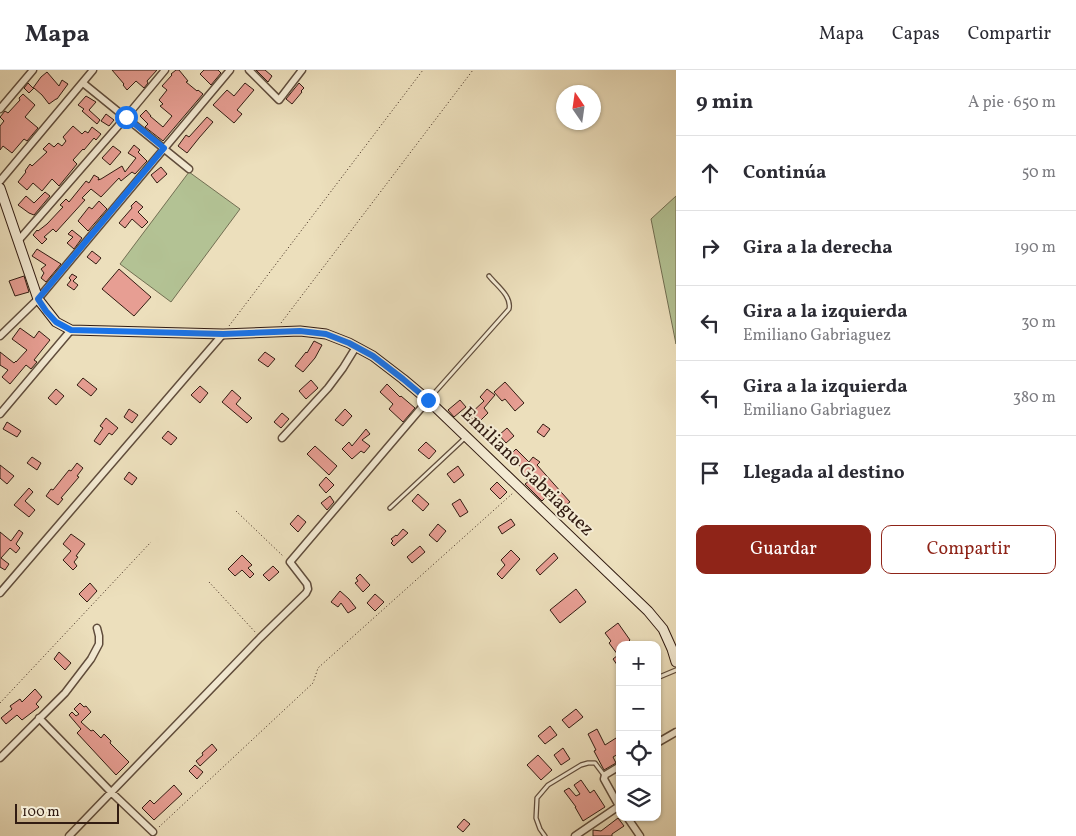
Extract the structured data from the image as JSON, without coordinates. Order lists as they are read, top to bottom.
{
  "streets": {
    "main road": ["Emiliano Gabriaguez"]
  },
  "scale_bar": "100 m",
  "north": "top",
  "page": {
    "header": "Mapa",
    "nav": ["Mapa", "Capas", "Compartir"],
    "heading": ["9 min", "A pie · 650 m"],
    "list": [
      ["Continúa", "50 m"],
      ["Gira a la derecha", "190 m"],
      ["Gira a la izquierda", "Emiliano Gabriaguez", "30 m"],
      ["Gira a la izquierda", "Emiliano Gabriaguez", "380 m"],
      "Llegada al destino"
    ],
    "buttons": ["Guardar", "Compartir"],
    "map_buttons": ["+", "−"],
    "scale": "100 m"
  }
}
